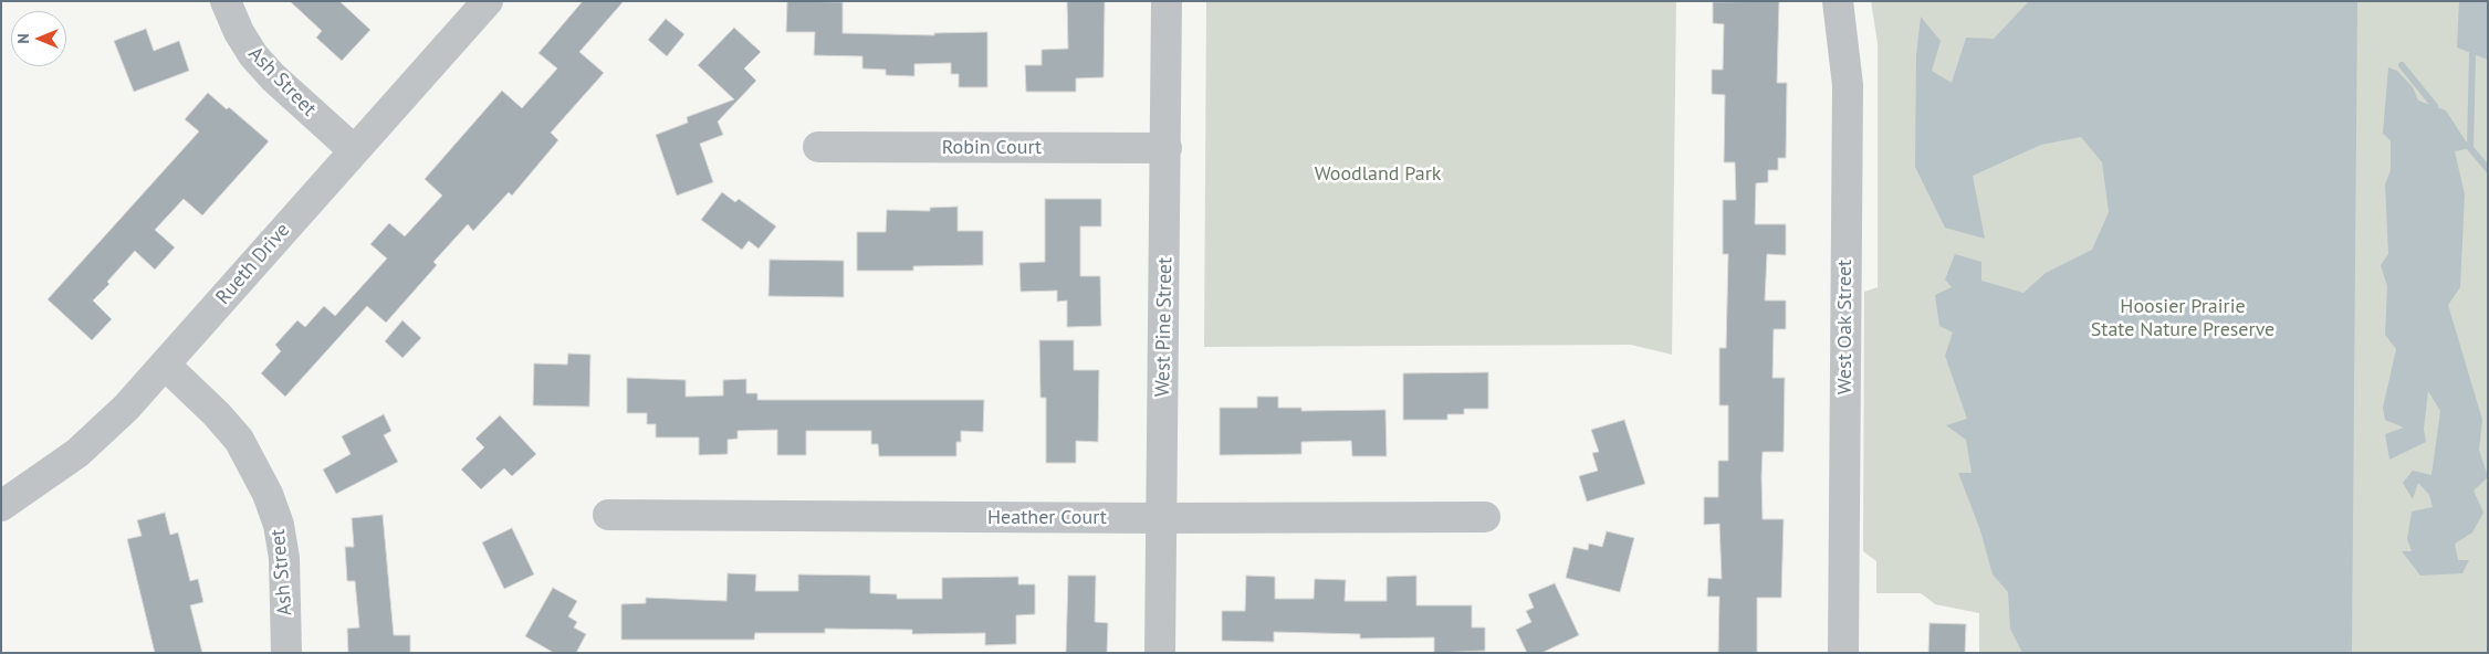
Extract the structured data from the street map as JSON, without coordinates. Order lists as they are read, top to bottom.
{
  "streets": {
    "street": [
      "Ash Street",
      "Robin Court",
      "Rueth Drive",
      "West Pine Street",
      "West Oak Street",
      "Heather Court"
    ]
  },
  "crossings": [
    ["Ash Street", "Rueth Drive"],
    ["Robin Court", "West Pine Street"],
    ["West Pine Street", "Heather Court"]
  ],
  "parks": ["Woodland Park", "Hoosier Prairie State Nature Preserve"],
  "north": "left"
}
